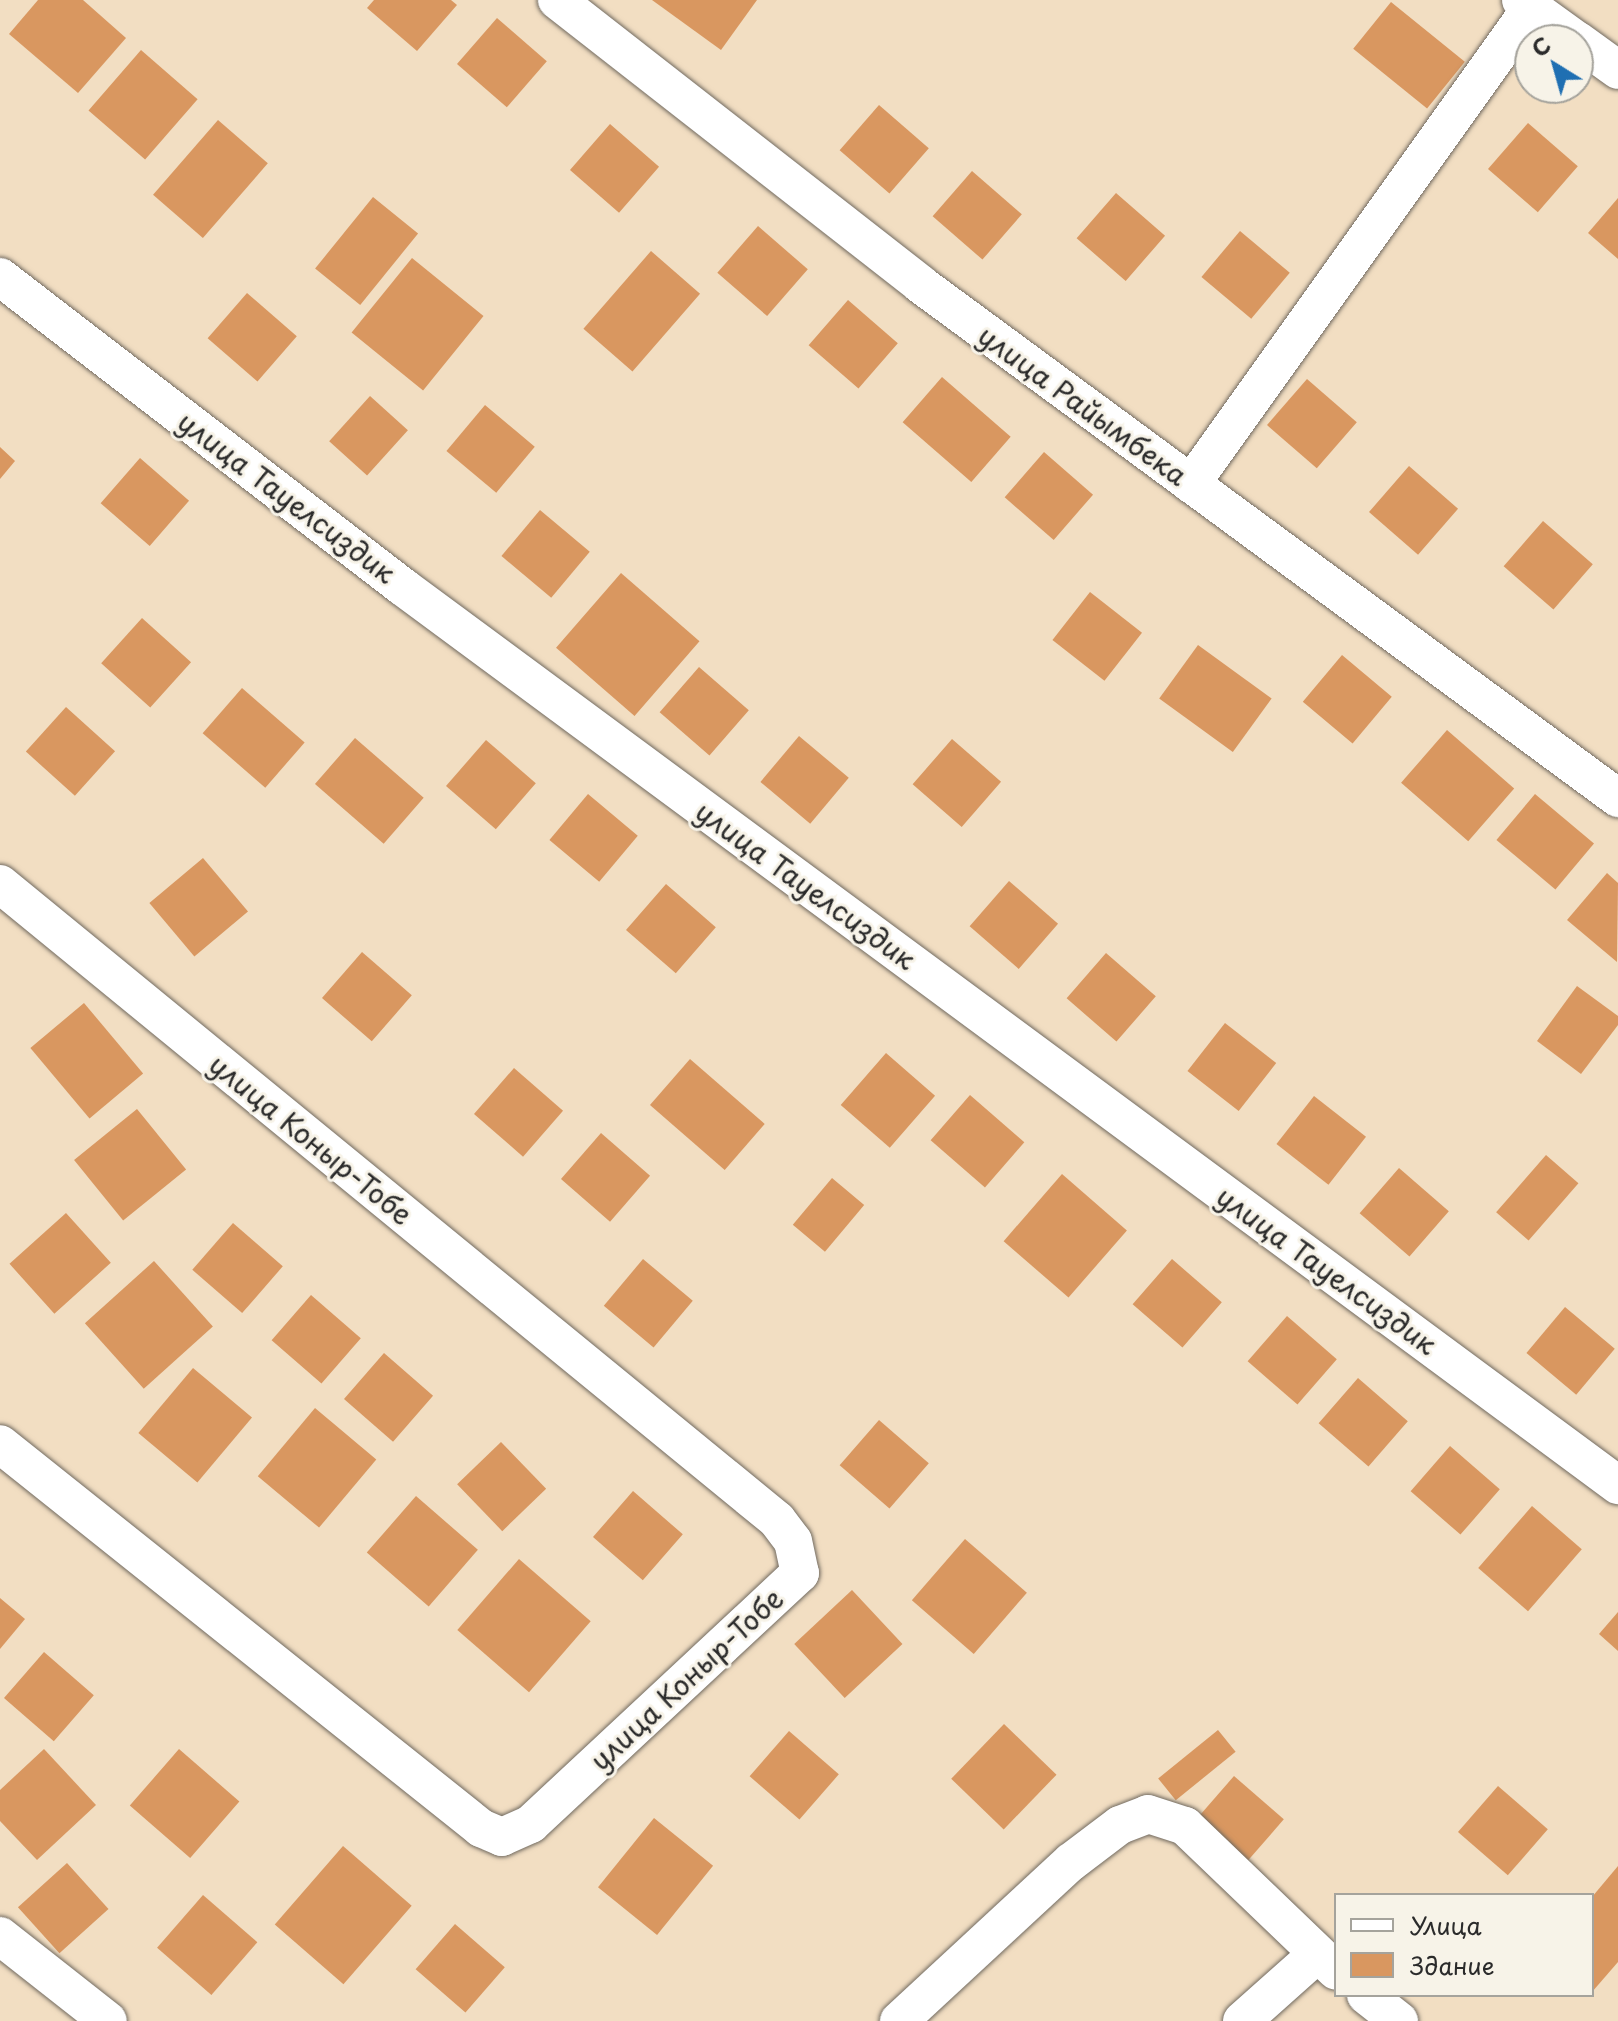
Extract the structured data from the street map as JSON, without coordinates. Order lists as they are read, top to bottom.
{
  "streets": {
    "street": ["улица Райымбека", "улица Тауелсиздик", "улица Коныр-Тобе"]
  },
  "legend": ["Улица", "Здание"],
  "north": "top left"
}
